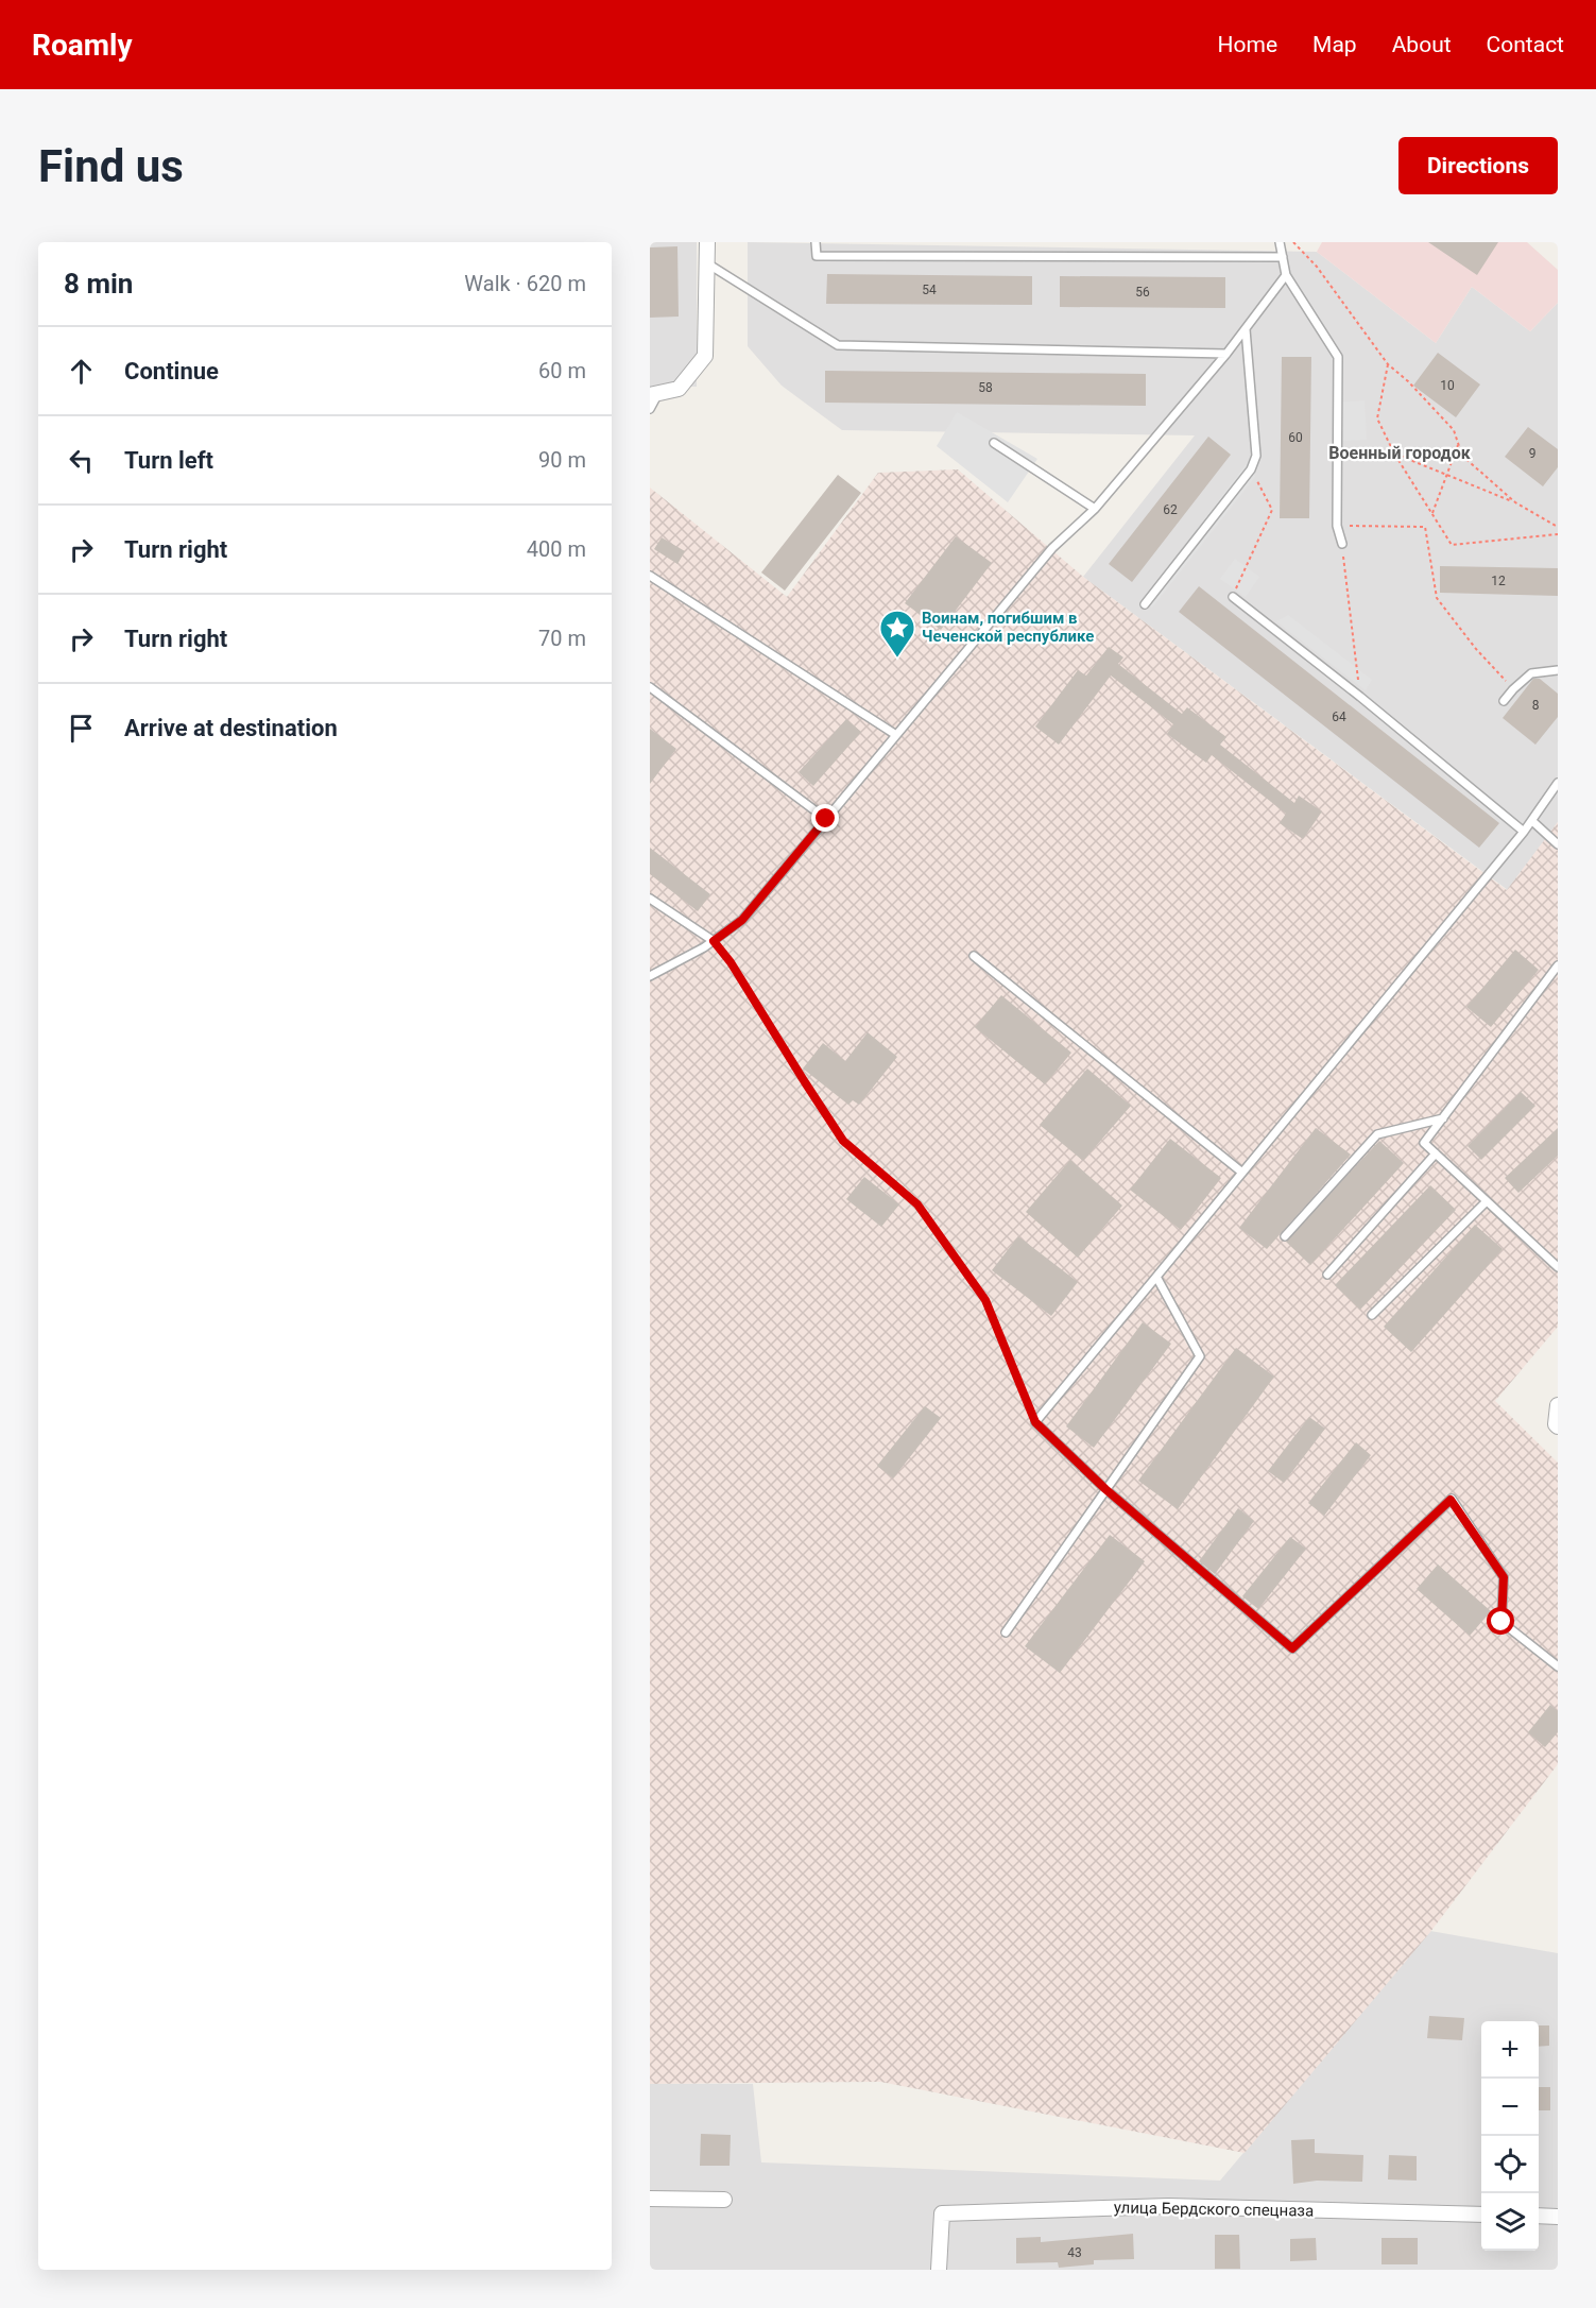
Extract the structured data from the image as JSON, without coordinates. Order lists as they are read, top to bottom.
{
  "streets": {
    "street": ["улица Бердского спецназа"]
  },
  "districts": ["Военный городок"],
  "places": {
    "place": ["Воинам, погибшим в Чеченской республике"]
  },
  "house_numbers": [
    "54",
    "56",
    "10",
    "58",
    "60",
    "9",
    "62",
    "12",
    "8",
    "64",
    "43"
  ],
  "page": {
    "header": "Roamly",
    "nav": [
      "Home",
      "Map",
      "About",
      "Contact"
    ],
    "buttons": "Directions",
    "title": "Find us",
    "heading": ["8 min", "Walk · 620 m"],
    "list": [
      ["Continue", "60 m"],
      ["Turn left", "90 m"],
      ["Turn right", "400 m"],
      ["Turn right", "70 m"],
      "Arrive at destination"
    ],
    "map_buttons": ["+", "−"]
  }
}
